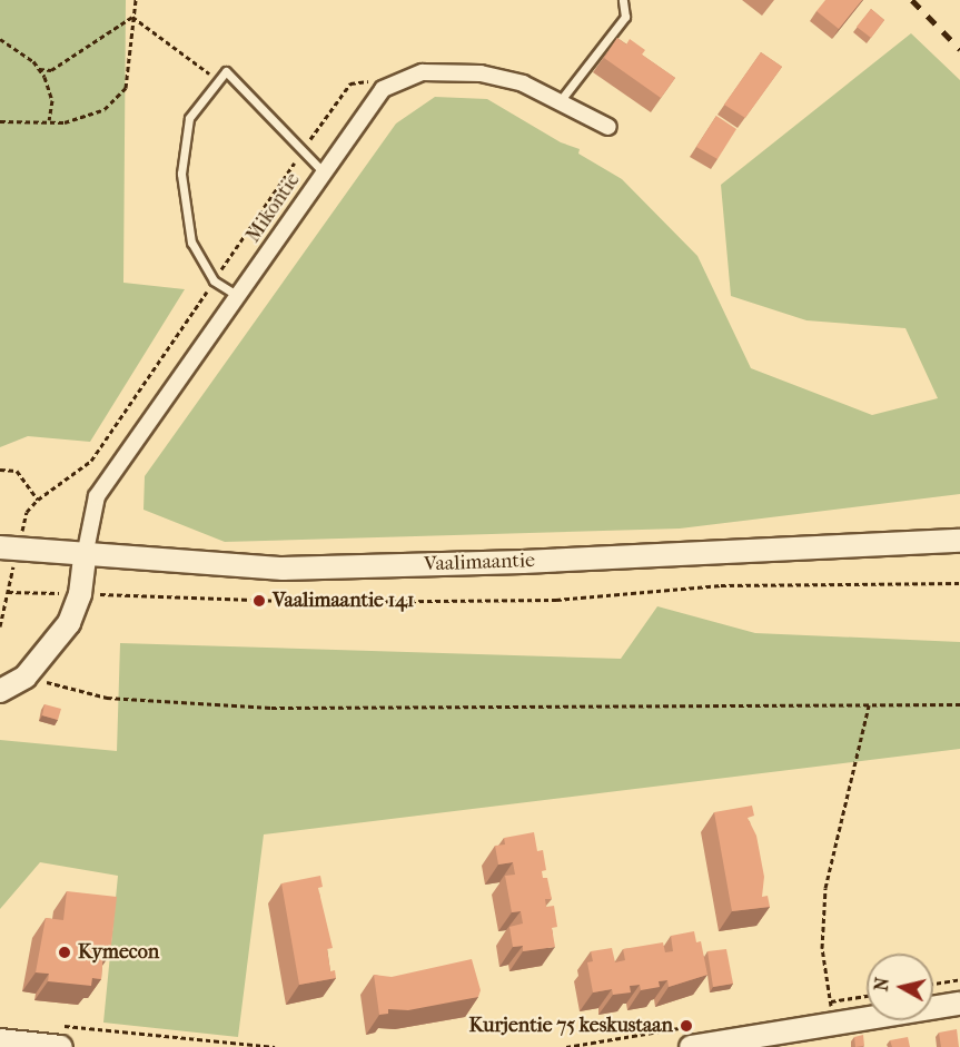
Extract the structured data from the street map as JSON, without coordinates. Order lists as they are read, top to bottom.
{
  "streets": {
    "main road": ["Vaalimaantie"],
    "street": ["Mikontie"]
  },
  "crossings": [
    ["Mikontie", "Vaalimaantie"]
  ],
  "places": ["Vaalimaantie 141", "Kymecon", "Kurjentie 75 keskustaan"],
  "north": "left"
}
